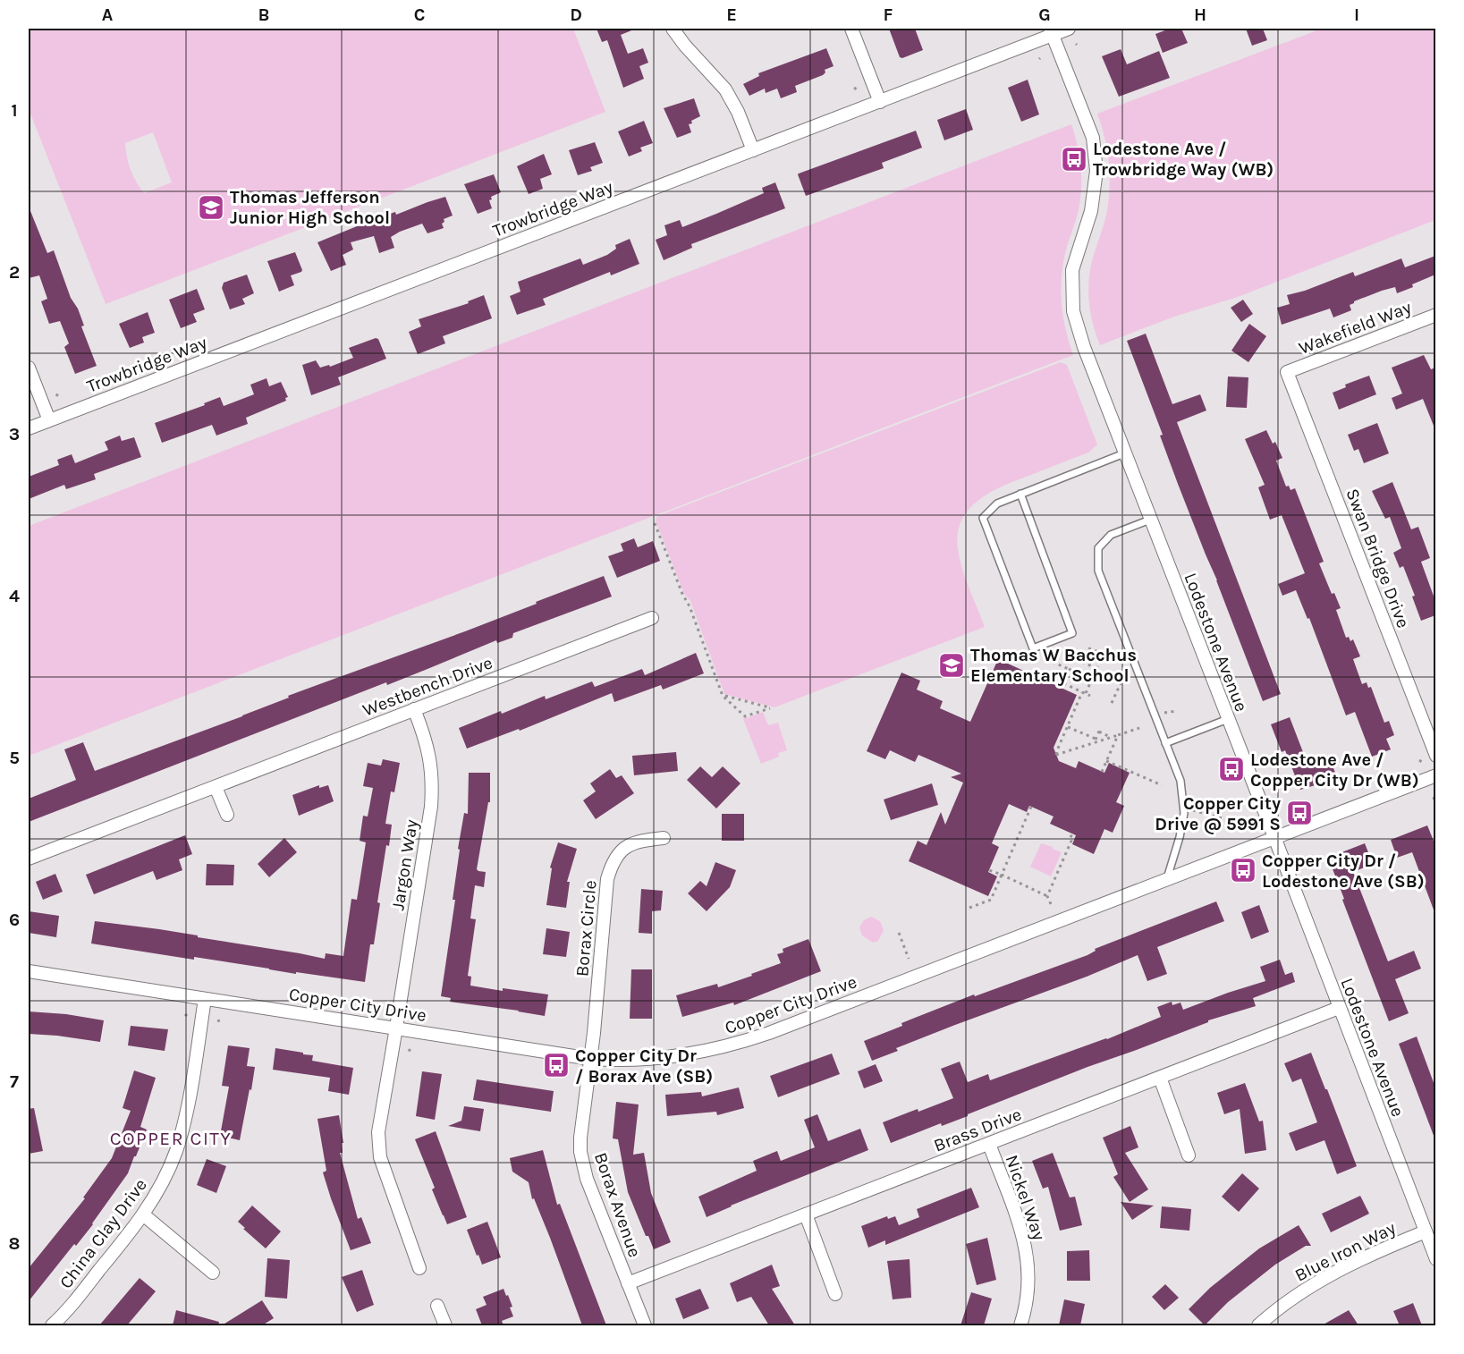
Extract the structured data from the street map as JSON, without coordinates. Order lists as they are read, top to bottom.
{
  "streets": {
    "street": [
      "Trowbridge Way",
      "Wakefield Way",
      "Swan Bridge Drive",
      "Lodestone Avenue",
      "Westbench Drive",
      "Jargon Way",
      "Borax Circle",
      "Copper City Drive",
      "Brass Drive",
      "Nickel Way",
      "Borax Avenue",
      "China Clay Drive",
      "Blue Iron Way"
    ]
  },
  "crossings": [
    ["Trowbridge Way", "Lodestone Avenue"],
    ["Wakefield Way", "Swan Bridge Drive"],
    ["Lodestone Avenue", "Copper City Drive"],
    ["Lodestone Avenue", "Brass Drive"],
    ["Lodestone Avenue", "Blue Iron Way"],
    ["Westbench Drive", "Jargon Way"],
    ["Jargon Way", "Copper City Drive"],
    ["Borax Circle", "Copper City Drive"],
    ["Borax Circle", "Borax Avenue"],
    ["Copper City Drive", "Borax Avenue"],
    ["Copper City Drive", "China Clay Drive"],
    ["Brass Drive", "Nickel Way"],
    ["Brass Drive", "Borax Avenue"]
  ],
  "districts": ["COPPER CITY"],
  "places": {
    "bus stop": [
      "Lodestone Ave / Trowbridge Way (WB)",
      "Lodestone Ave / Copper City Dr (WB)",
      "Copper City Drive @ 5991 S",
      "Copper City Dr / Lodestone Ave (SB)",
      "Copper City Dr / Borax Ave (SB)"
    ],
    "school or university": ["Thomas Jefferson Junior High School", "Thomas W Bacchus Elementary School"]
  },
  "grid": {
    "columns": [
      "A",
      "B",
      "C",
      "D",
      "E",
      "F",
      "G",
      "H",
      "I"
    ],
    "rows": [
      "1",
      "2",
      "3",
      "4",
      "5",
      "6",
      "7",
      "8"
    ]
  }
}
